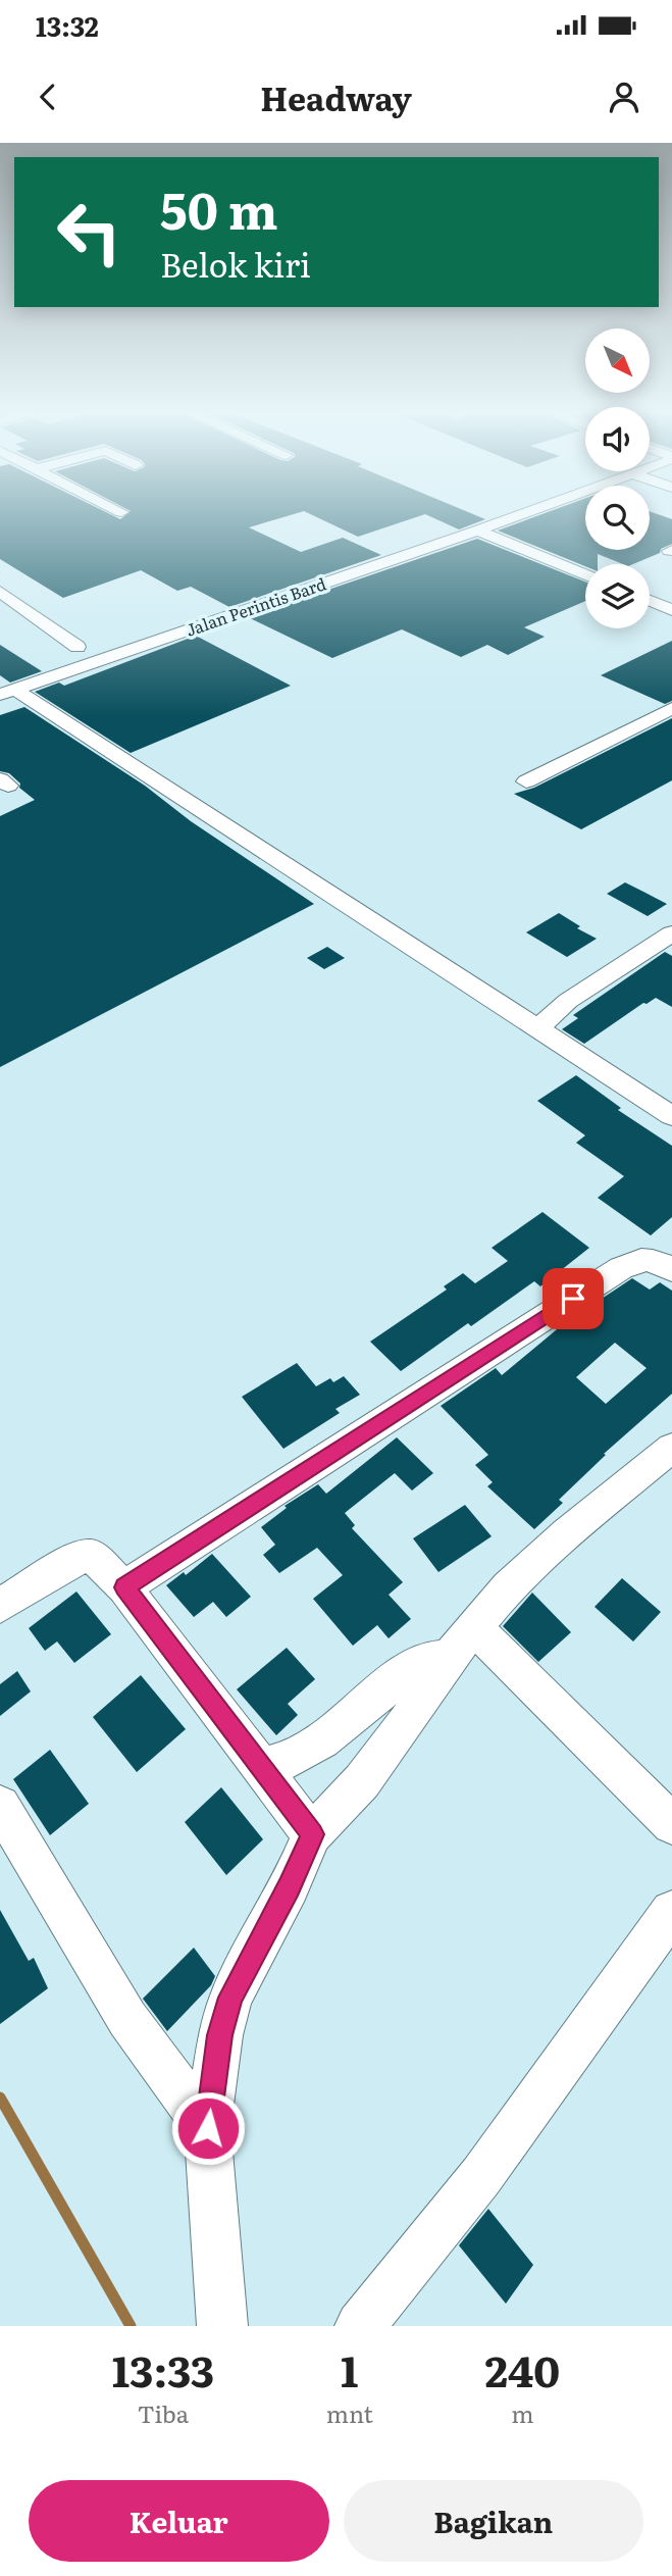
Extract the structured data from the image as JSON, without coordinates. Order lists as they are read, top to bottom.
{
  "streets": {
    "street": ["Jalan Perintis Bard"]
  },
  "north": "bottom right",
  "page": {
    "status": "13:32",
    "header": "Headway",
    "turn": ["50 m", "Belok kiri"],
    "eta": [
      "13:33",
      "Tiba",
      "1",
      "mnt",
      "240",
      "m"
    ],
    "buttons": ["Keluar", "Bagikan"]
  }
}
